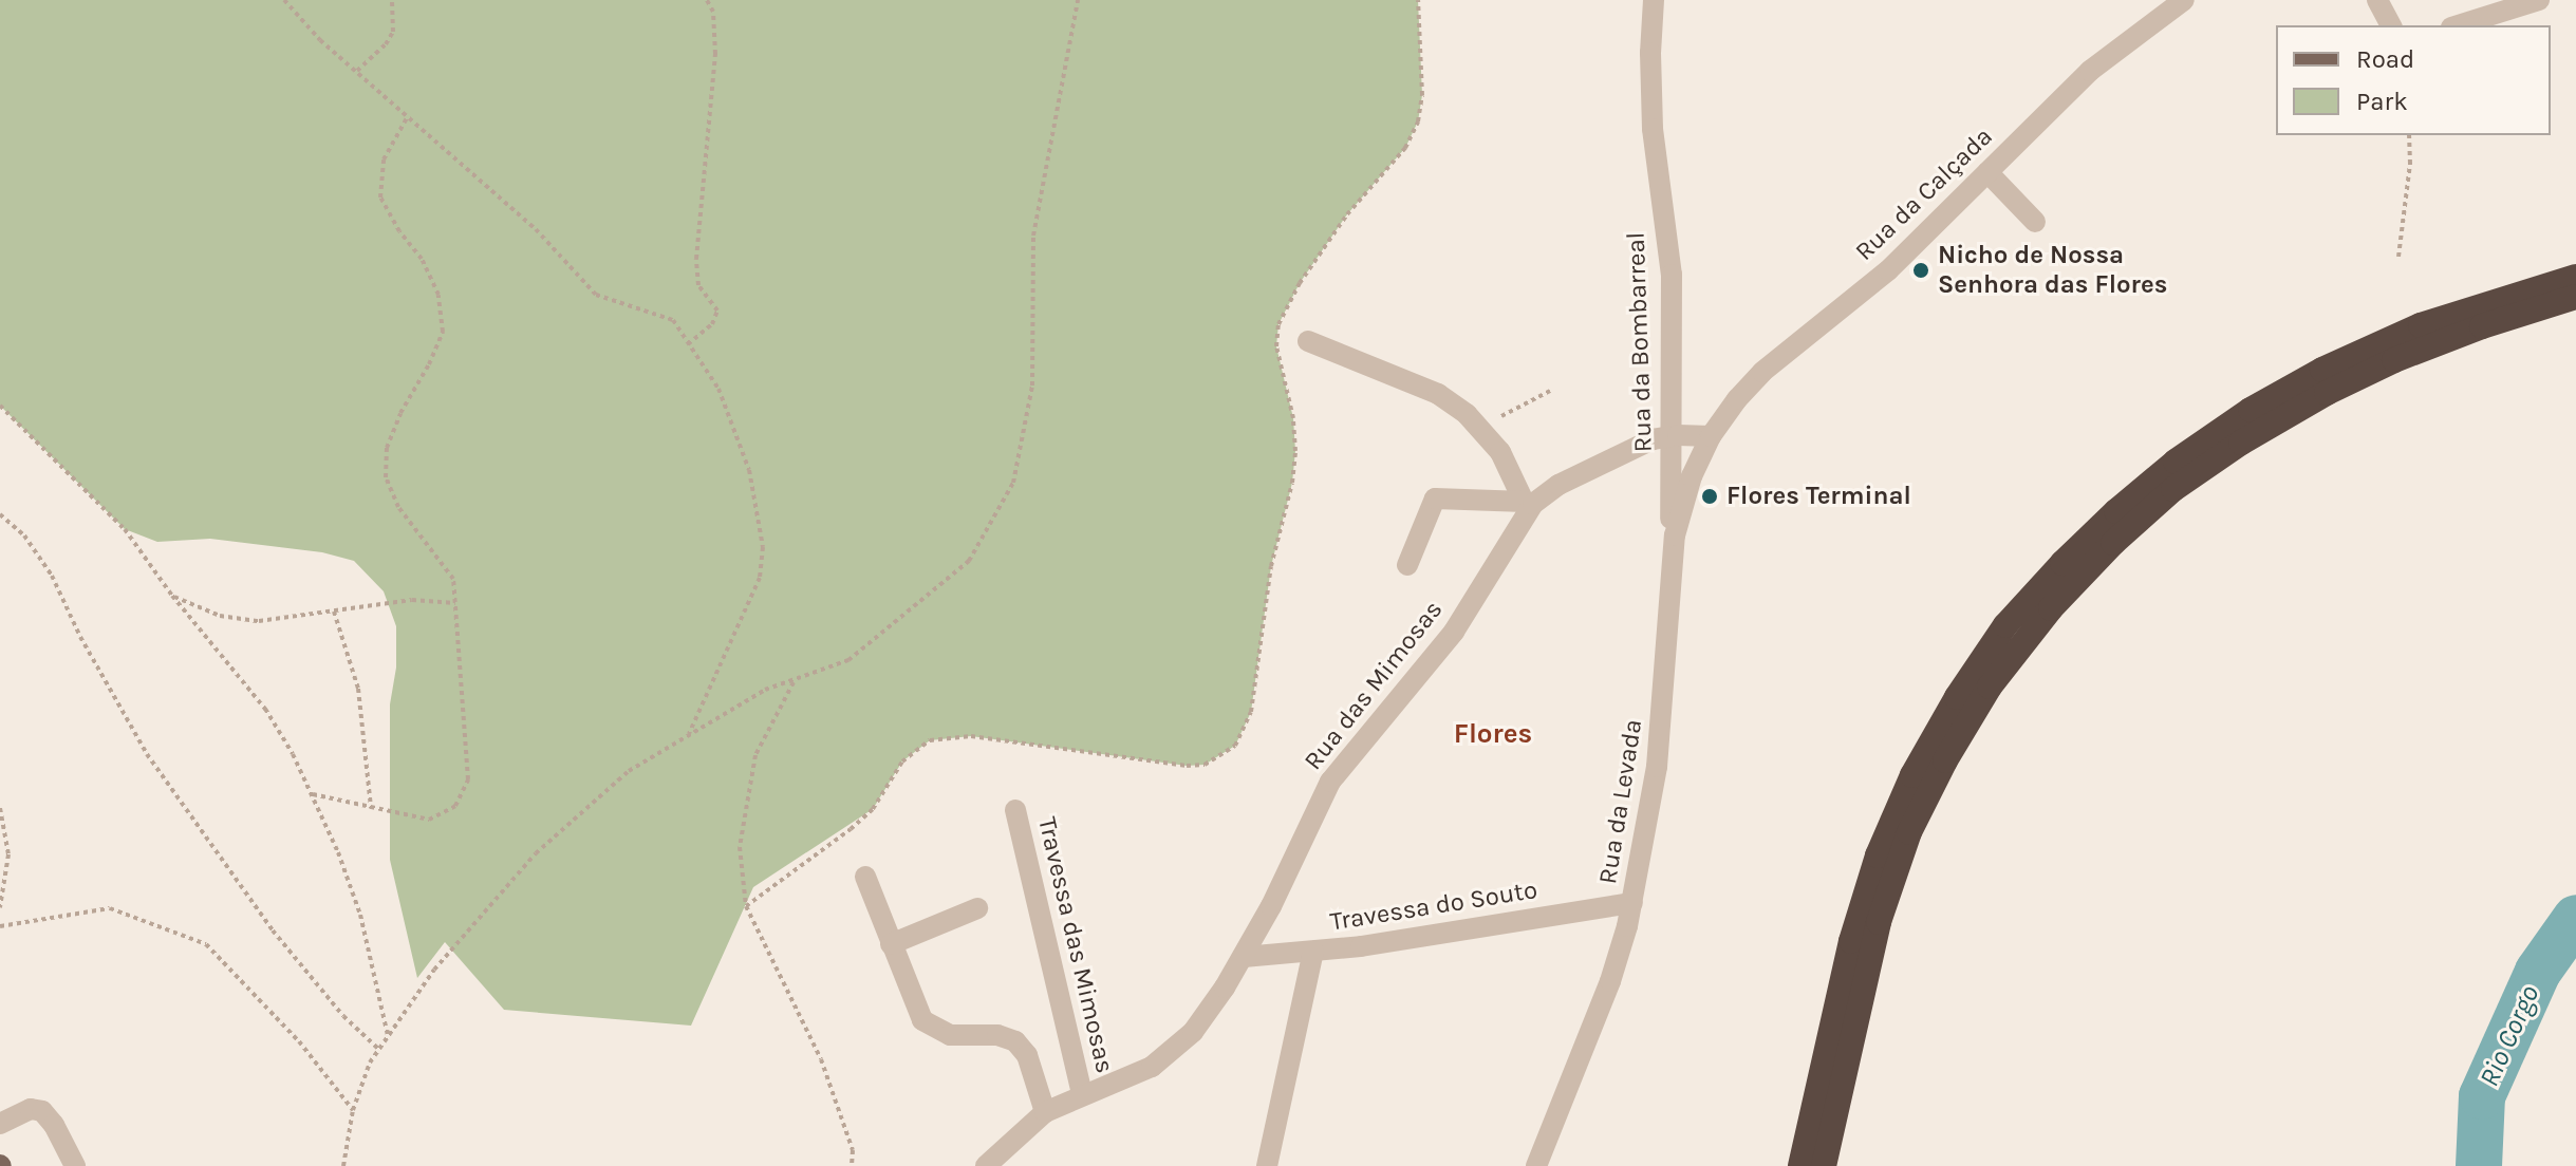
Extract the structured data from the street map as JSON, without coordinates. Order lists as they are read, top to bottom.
{
  "streets": {
    "street": [
      "Rua da Calçada",
      "Rua da Bombarreal",
      "Rua das Mimosas",
      "Rua da Levada",
      "Travessa do Souto",
      "Travessa das Mimosas"
    ]
  },
  "crossings": [
    ["Rua da Calçada", "Rua das Mimosas"],
    ["Rua da Calçada", "Rua da Levada"],
    ["Rua da Bombarreal", "Rua das Mimosas"],
    ["Rua da Bombarreal", "Rua da Levada"],
    ["Rua das Mimosas", "Rua da Levada"],
    ["Rua das Mimosas", "Travessa do Souto"],
    ["Rua das Mimosas", "Travessa das Mimosas"],
    ["Rua da Levada", "Travessa do Souto"]
  ],
  "districts": ["Flores"],
  "water": ["Rio Corgo"],
  "places": ["Nicho de Nossa Senhora das Flores", "Flores Terminal"],
  "legend": ["Road", "Park"]
}
